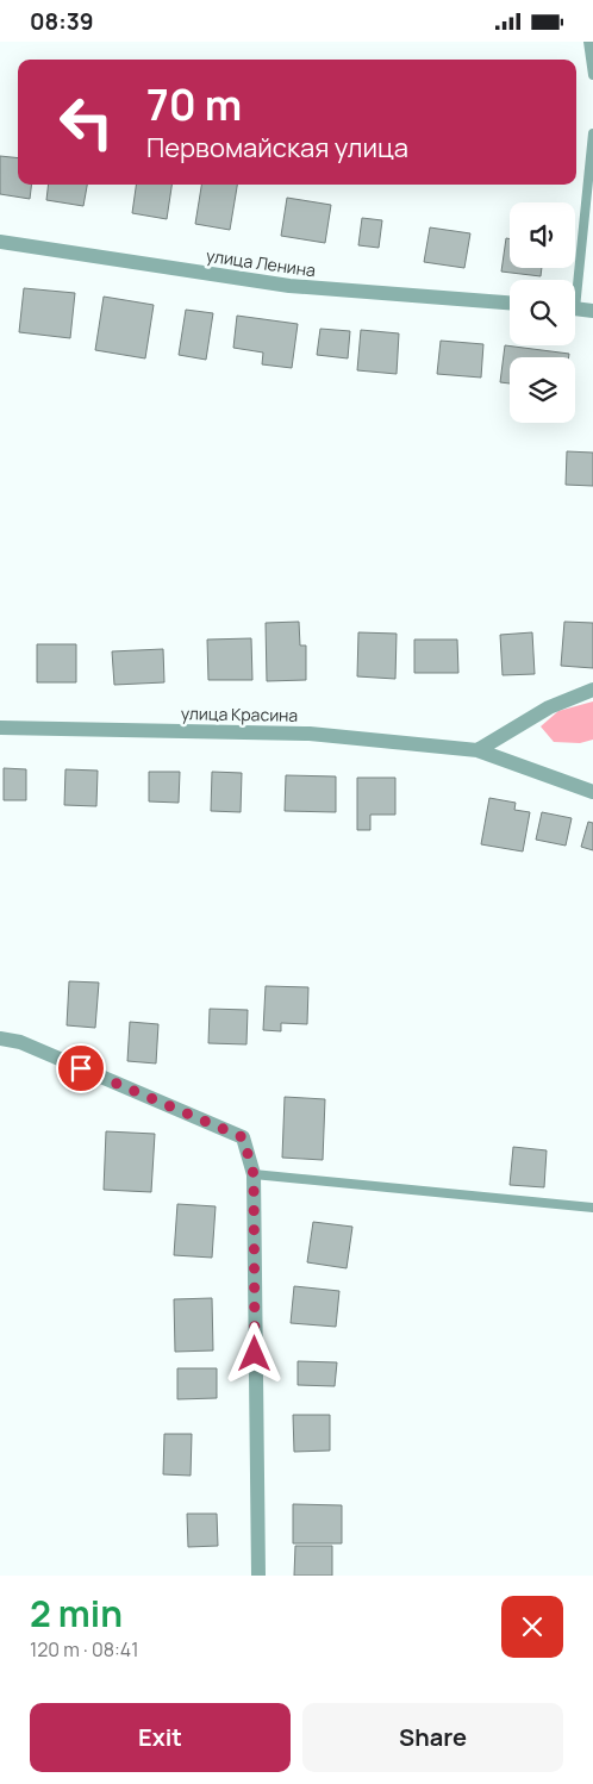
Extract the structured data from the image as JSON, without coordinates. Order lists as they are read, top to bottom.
{
  "streets": {
    "street": ["улица Ленина", "улица Красина"]
  },
  "page": {
    "status": "08:39",
    "turn": ["70 m", "Первомайская улица"],
    "heading": ["2 min", "120 m · 08:41"],
    "buttons": ["Exit", "Share"]
  }
}
